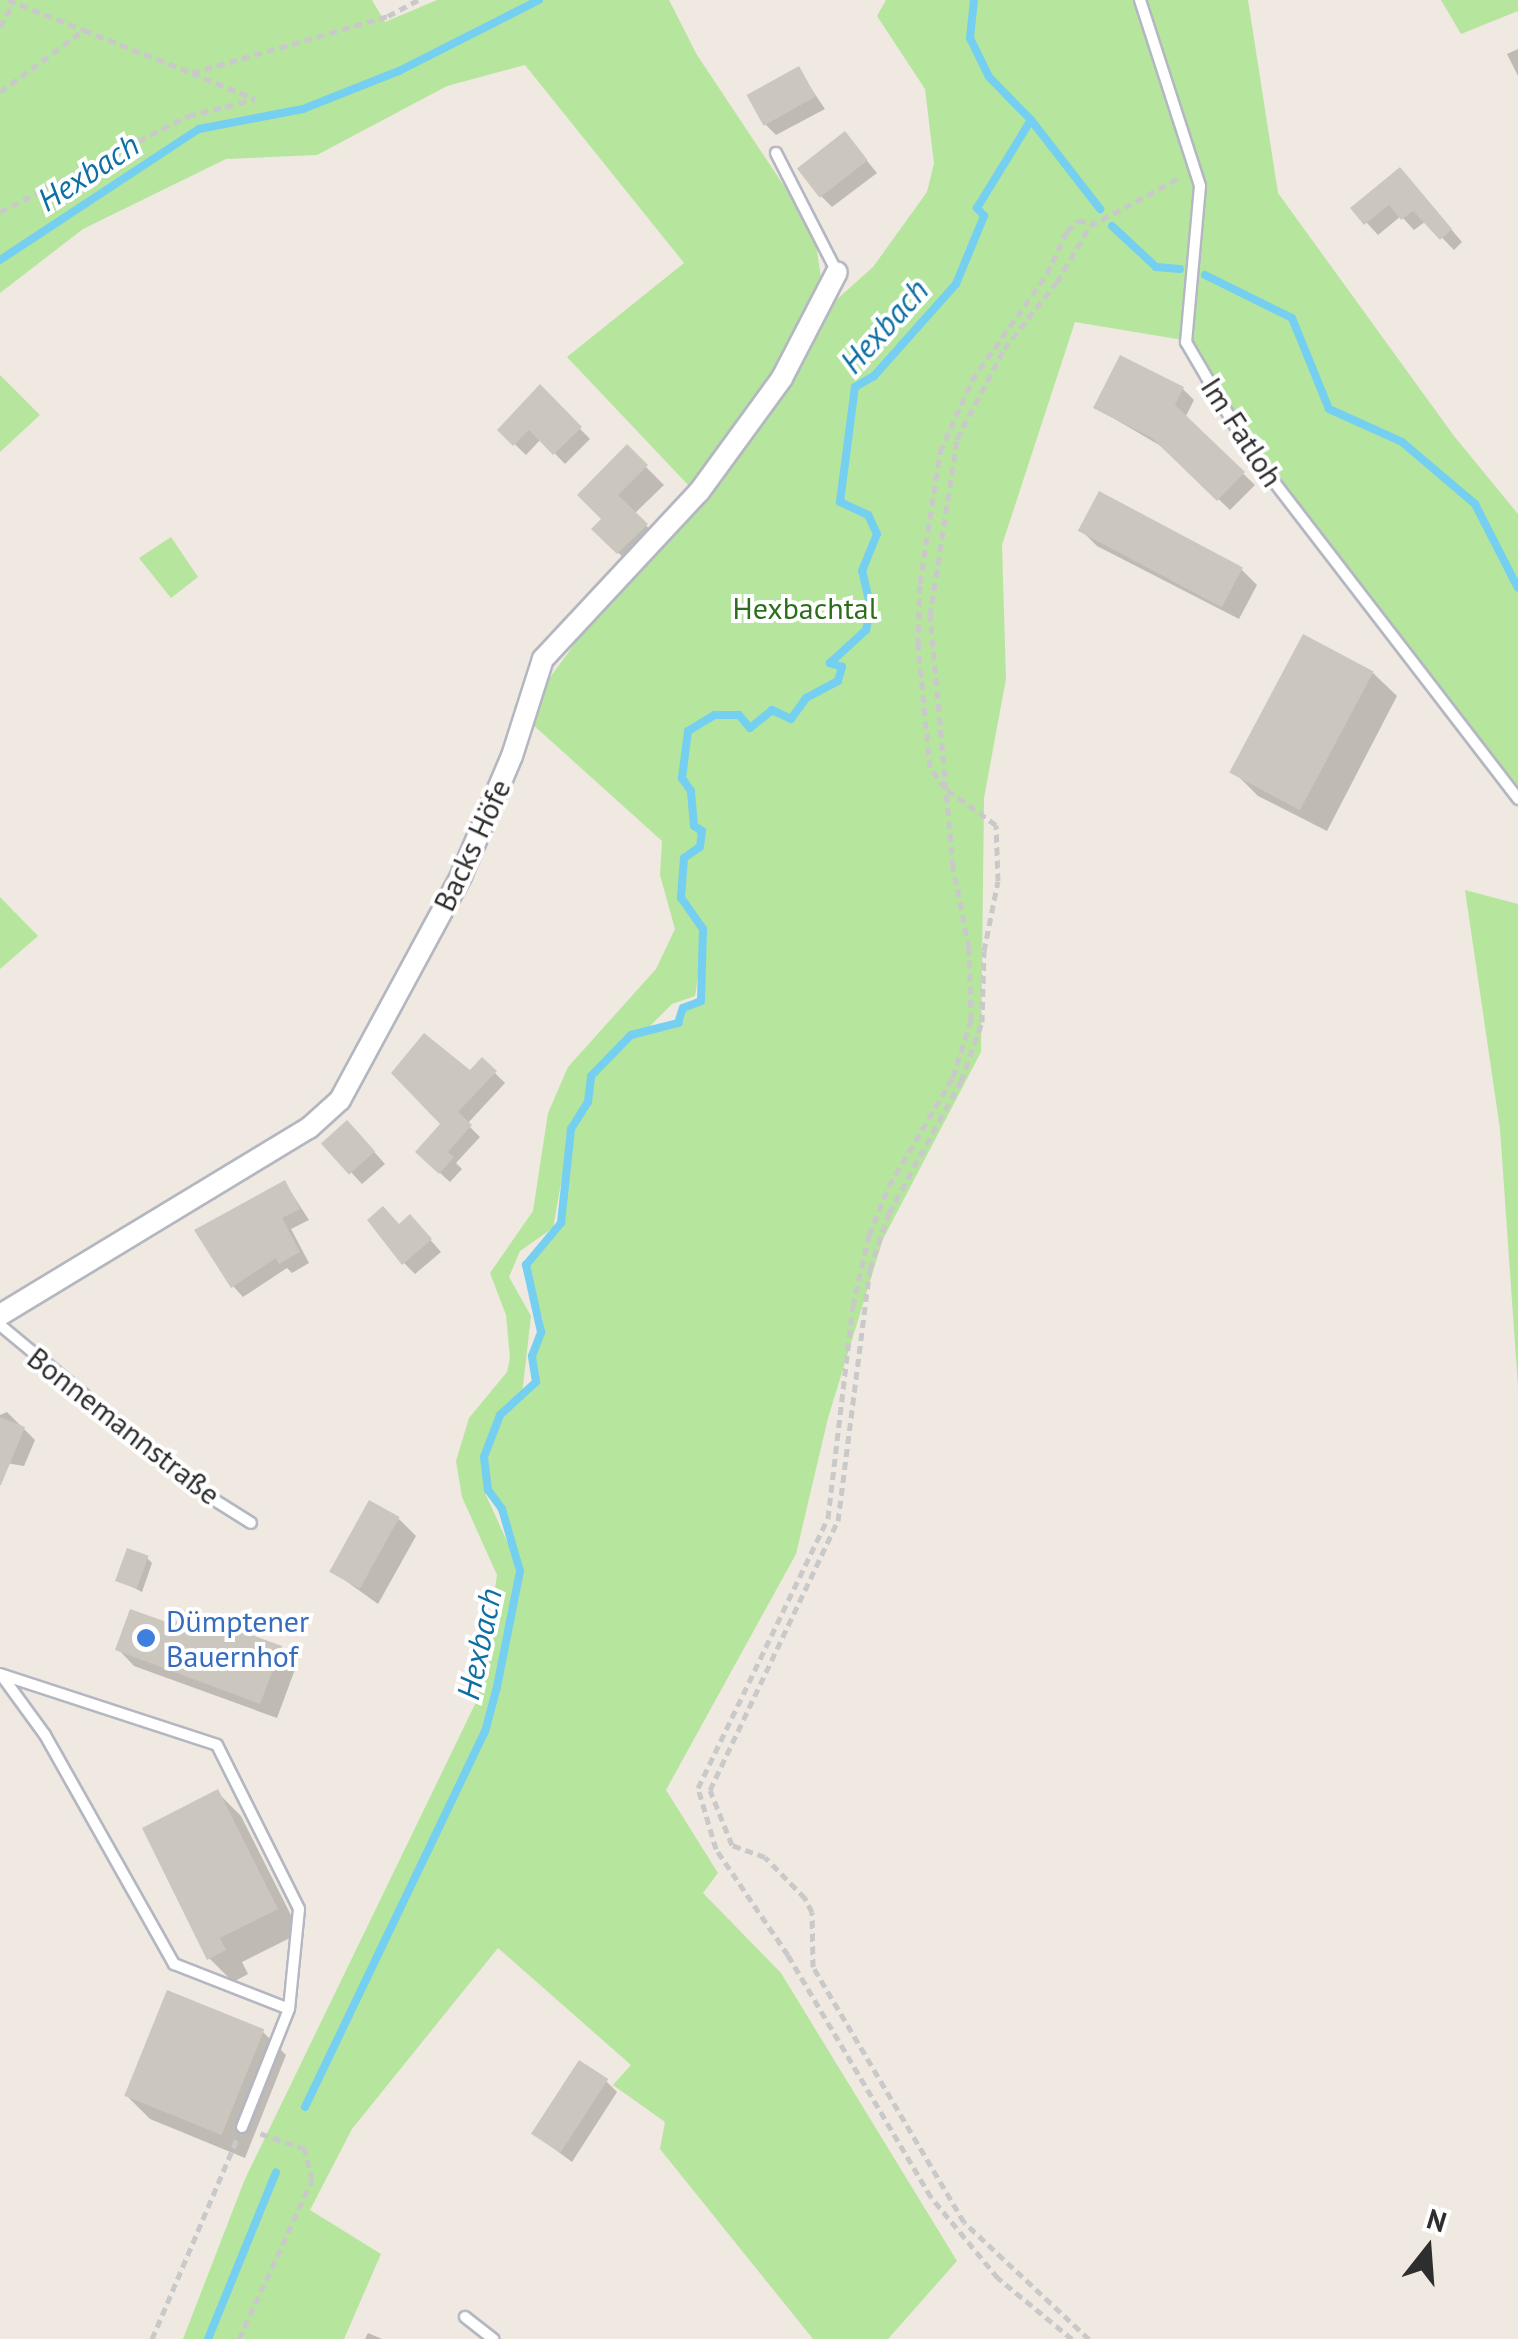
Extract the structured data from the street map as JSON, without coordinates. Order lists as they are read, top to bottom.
{
  "streets": {
    "street": ["Backs Höfe"],
    "lane": ["Im Fatloh", "Bonnemannstraße"]
  },
  "water": ["Hexbach"],
  "parks": ["Hexbachtal"],
  "places": ["Dümptener Bauernhof"],
  "north": "top"
}
